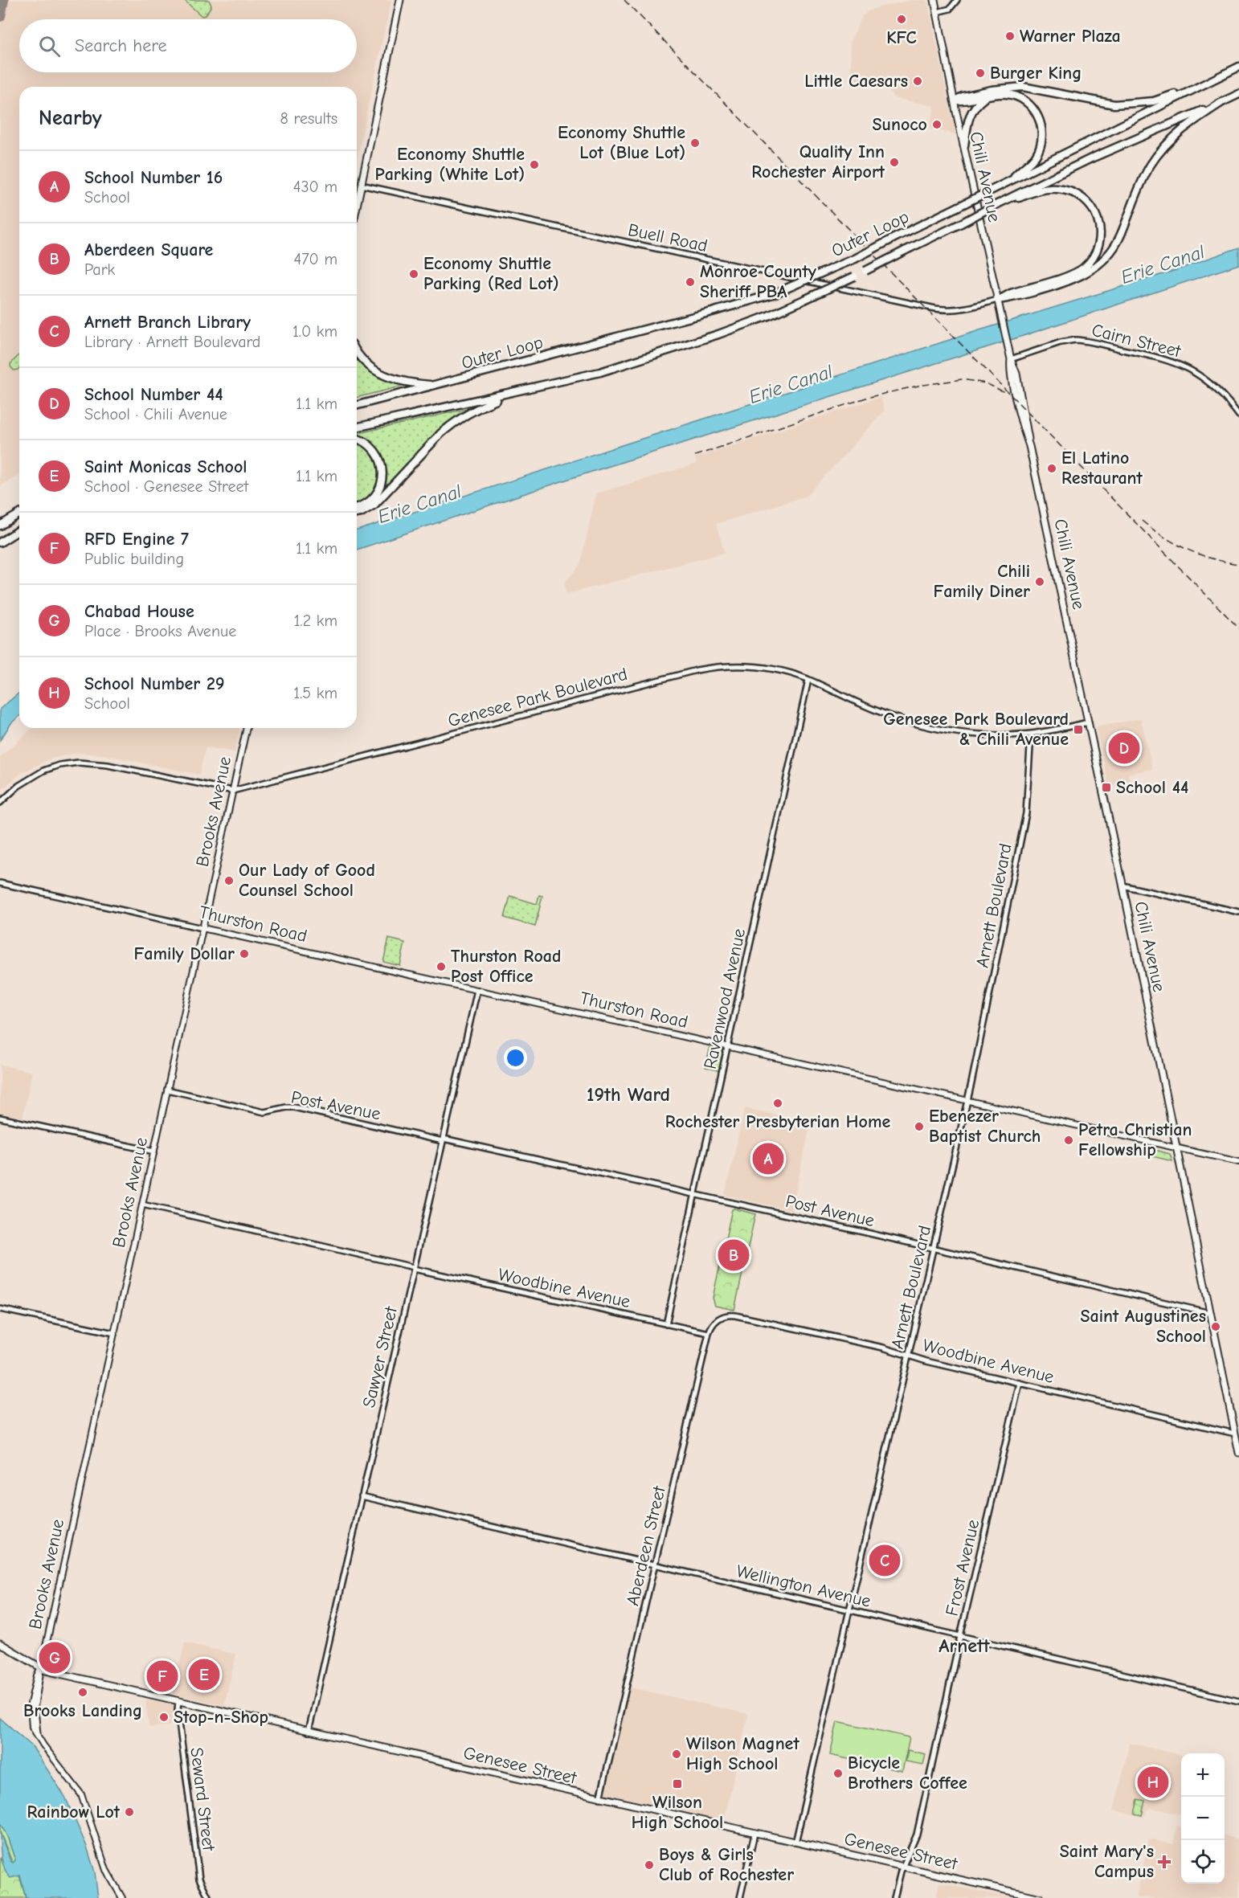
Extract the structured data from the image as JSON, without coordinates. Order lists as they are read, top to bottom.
{
  "streets": {
    "highway": ["Outer Loop"],
    "main road": [
      "Chili Avenue",
      "Brooks Avenue",
      "Thurston Road",
      "Genesee Street"
    ],
    "street": [
      "Buell Road",
      "Cairn Street",
      "Genesee Park Boulevard",
      "Arnett Boulevard",
      "Ravenwood Avenue",
      "Post Avenue",
      "Woodbine Avenue",
      "Sawyer Street",
      "Aberdeen Street",
      "Frost Avenue",
      "Wellington Avenue",
      "Seward Street"
    ]
  },
  "crossings": [
    ["Chili Avenue", "Buell Road"],
    ["Chili Avenue", "Cairn Street"],
    ["Chili Avenue", "Genesee Park Boulevard"],
    ["Chili Avenue", "Thurston Road"],
    ["Chili Avenue", "Post Avenue"],
    ["Chili Avenue", "Woodbine Avenue"],
    ["Genesee Park Boulevard", "Brooks Avenue"],
    ["Genesee Park Boulevard", "Arnett Boulevard"],
    ["Genesee Park Boulevard", "Ravenwood Avenue"],
    ["Brooks Avenue", "Thurston Road"],
    ["Brooks Avenue", "Post Avenue"],
    ["Brooks Avenue", "Woodbine Avenue"],
    ["Brooks Avenue", "Genesee Street"],
    ["Arnett Boulevard", "Thurston Road"],
    ["Arnett Boulevard", "Post Avenue"],
    ["Arnett Boulevard", "Woodbine Avenue"],
    ["Arnett Boulevard", "Wellington Avenue"],
    ["Arnett Boulevard", "Genesee Street"],
    ["Thurston Road", "Ravenwood Avenue"],
    ["Thurston Road", "Sawyer Street"],
    ["Ravenwood Avenue", "Post Avenue"],
    ["Ravenwood Avenue", "Woodbine Avenue"],
    ["Post Avenue", "Sawyer Street"],
    ["Woodbine Avenue", "Sawyer Street"],
    ["Woodbine Avenue", "Aberdeen Street"],
    ["Woodbine Avenue", "Frost Avenue"],
    ["Sawyer Street", "Wellington Avenue"],
    ["Sawyer Street", "Genesee Street"],
    ["Aberdeen Street", "Wellington Avenue"],
    ["Aberdeen Street", "Genesee Street"],
    ["Frost Avenue", "Wellington Avenue"],
    ["Frost Avenue", "Genesee Street"],
    ["Genesee Street", "Seward Street"]
  ],
  "districts": ["19th Ward", "Arnett"],
  "water": ["Erie Canal"],
  "places": {
    "other": [
      "KFC",
      "Warner Plaza",
      "Burger King",
      "Little Caesars",
      "Sunoco",
      "Economy Shuttle Lot (Blue Lot)",
      "Quality Inn Rochester Airport",
      "Economy Shuttle Parking (White Lot)",
      "Economy Shuttle Parking (Red Lot)",
      "Monroe County Sheriff PBA",
      "El Latino Restaurant",
      "Chili Family Diner",
      "Our Lady of Good Counsel School",
      "Family Dollar",
      "Thurston Road Post Office",
      "Rochester Presbyterian Home",
      "Ebenezer Baptist Church",
      "Petra Christian Fellowship",
      "Saint Augustines School",
      "Brooks Landing",
      "Stop-n-Shop",
      "Wilson Magnet High School",
      "Bicycle Brothers Coffee",
      "Rainbow Lot",
      "Boys & Girls Club of Rochester"
    ],
    "transit": ["Genesee Park Boulevard & Chili Avenue", "School 44", "Wilson High School"],
    "health": ["Saint Mary's Campus"]
  },
  "page": {
    "search": "Search here",
    "heading": ["Nearby", "8 results"],
    "list": [
      {
        "mark": "A",
        "name": "School Number 16",
        "note": "School",
        "value": "430 m"
      },
      {
        "mark": "B",
        "name": "Aberdeen Square",
        "note": "Park",
        "value": "470 m"
      },
      {
        "mark": "C",
        "name": "Arnett Branch Library",
        "note": "Library · Arnett Boulevard",
        "value": "1.0 km"
      },
      {
        "mark": "D",
        "name": "School Number 44",
        "note": "School · Chili Avenue",
        "value": "1.1 km"
      },
      {
        "mark": "E",
        "name": "Saint Monicas School",
        "note": "School · Genesee Street",
        "value": "1.1 km"
      },
      {
        "mark": "F",
        "name": "RFD Engine 7",
        "note": "Public building",
        "value": "1.1 km"
      },
      {
        "mark": "G",
        "name": "Chabad House",
        "note": "Place · Brooks Avenue",
        "value": "1.2 km"
      },
      {
        "mark": "H",
        "name": "School Number 29",
        "note": "School",
        "value": "1.5 km"
      }
    ],
    "pins": [
      "D",
      "A",
      "B",
      "C",
      "G",
      "E",
      "F",
      "H"
    ],
    "map_buttons": ["+", "−"]
  }
}
